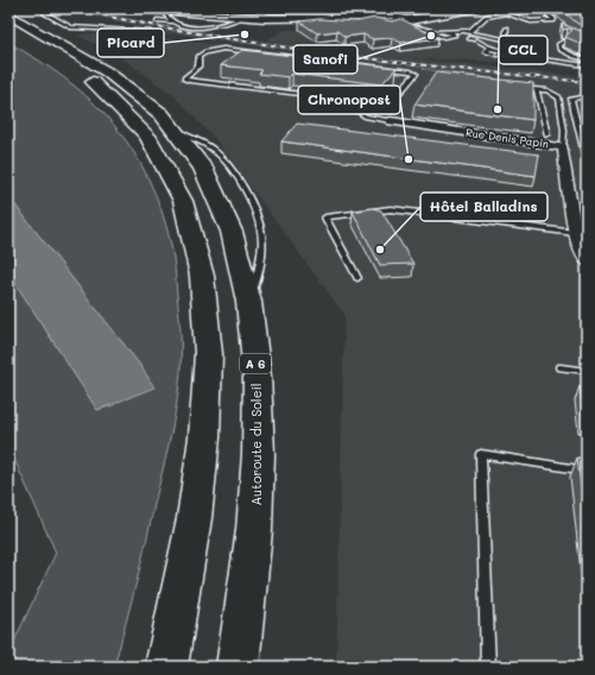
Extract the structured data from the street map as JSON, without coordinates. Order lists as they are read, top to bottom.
{
  "streets": {
    "highway": ["A 6", "Autoroute du Soleil"],
    "street": ["Rue Denis Papin"]
  },
  "places": [
    "Picard",
    "Sanofi",
    "CCL",
    "Chronopost",
    "Hôtel Balladins"
  ]
}
